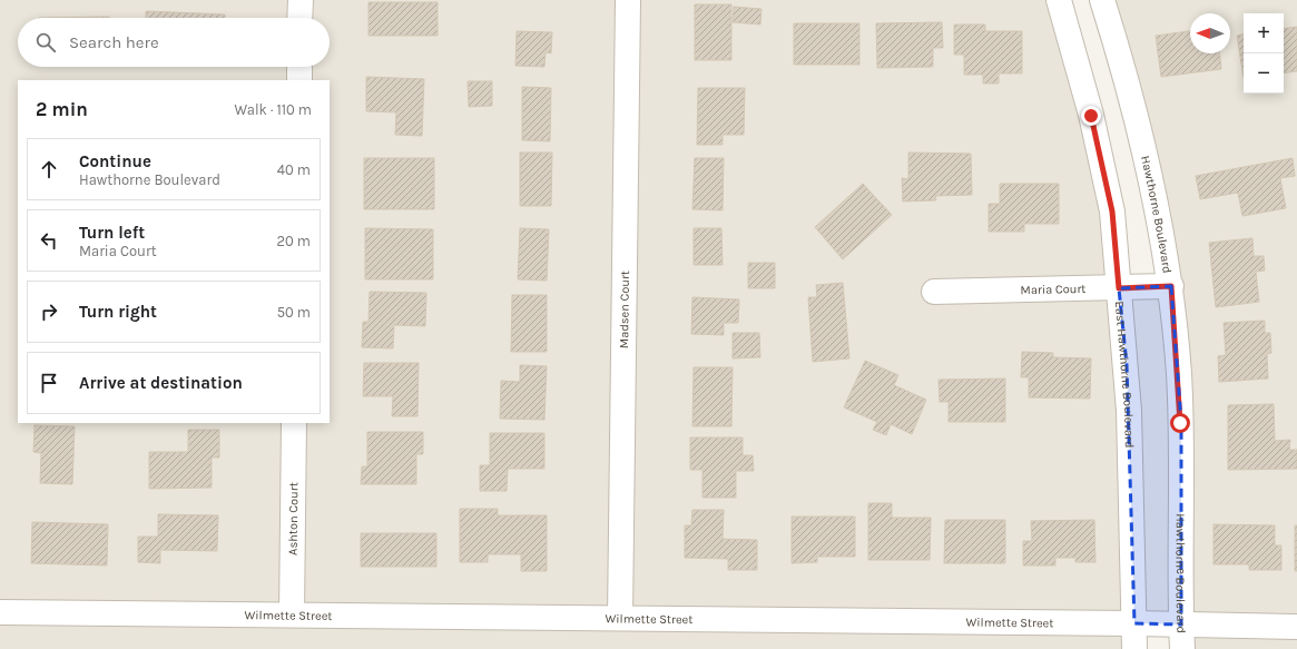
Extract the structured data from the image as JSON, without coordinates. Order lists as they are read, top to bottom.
{
  "streets": {
    "street": [
      "Hawthorne Boulevard",
      "Maria Court",
      "Madsen Court",
      "East Hawthorne Boulevard",
      "Ashton Court",
      "Wilmette Street"
    ]
  },
  "crossings": [
    ["Hawthorne Boulevard", "Maria Court"],
    ["Hawthorne Boulevard", "Wilmette Street"],
    ["Maria Court", "East Hawthorne Boulevard"],
    ["Madsen Court", "Wilmette Street"],
    ["East Hawthorne Boulevard", "Wilmette Street"],
    ["Ashton Court", "Wilmette Street"]
  ],
  "north": "left",
  "page": {
    "map_buttons": ["+", "−"],
    "search": "Search here",
    "heading": ["2 min", "Walk · 110 m"],
    "list": [
      ["Continue", "Hawthorne Boulevard", "40 m"],
      ["Turn left", "Maria Court", "20 m"],
      ["Turn right", "50 m"],
      "Arrive at destination"
    ]
  }
}
